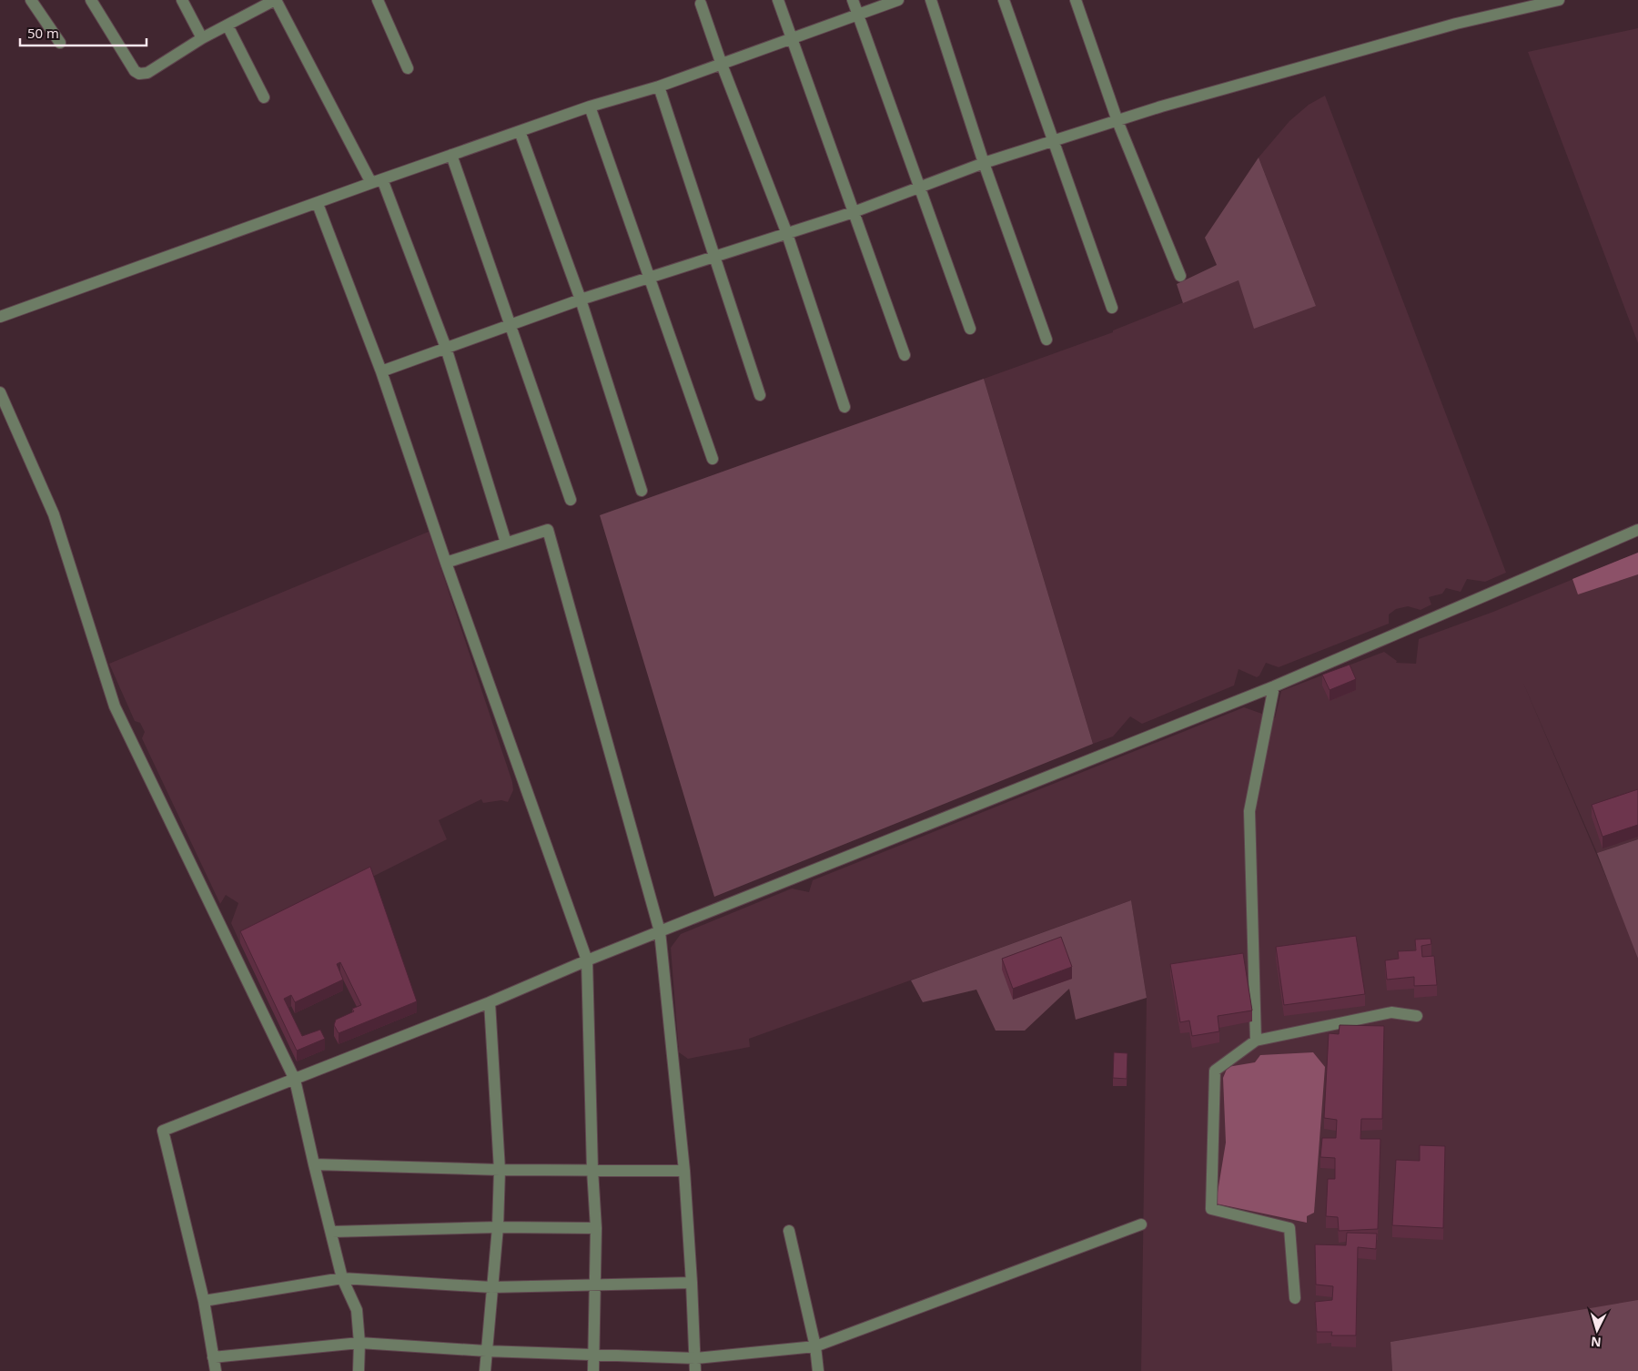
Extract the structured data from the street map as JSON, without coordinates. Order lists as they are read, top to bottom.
{
  "scale_bar": "50 m",
  "north": "bottom"
}
